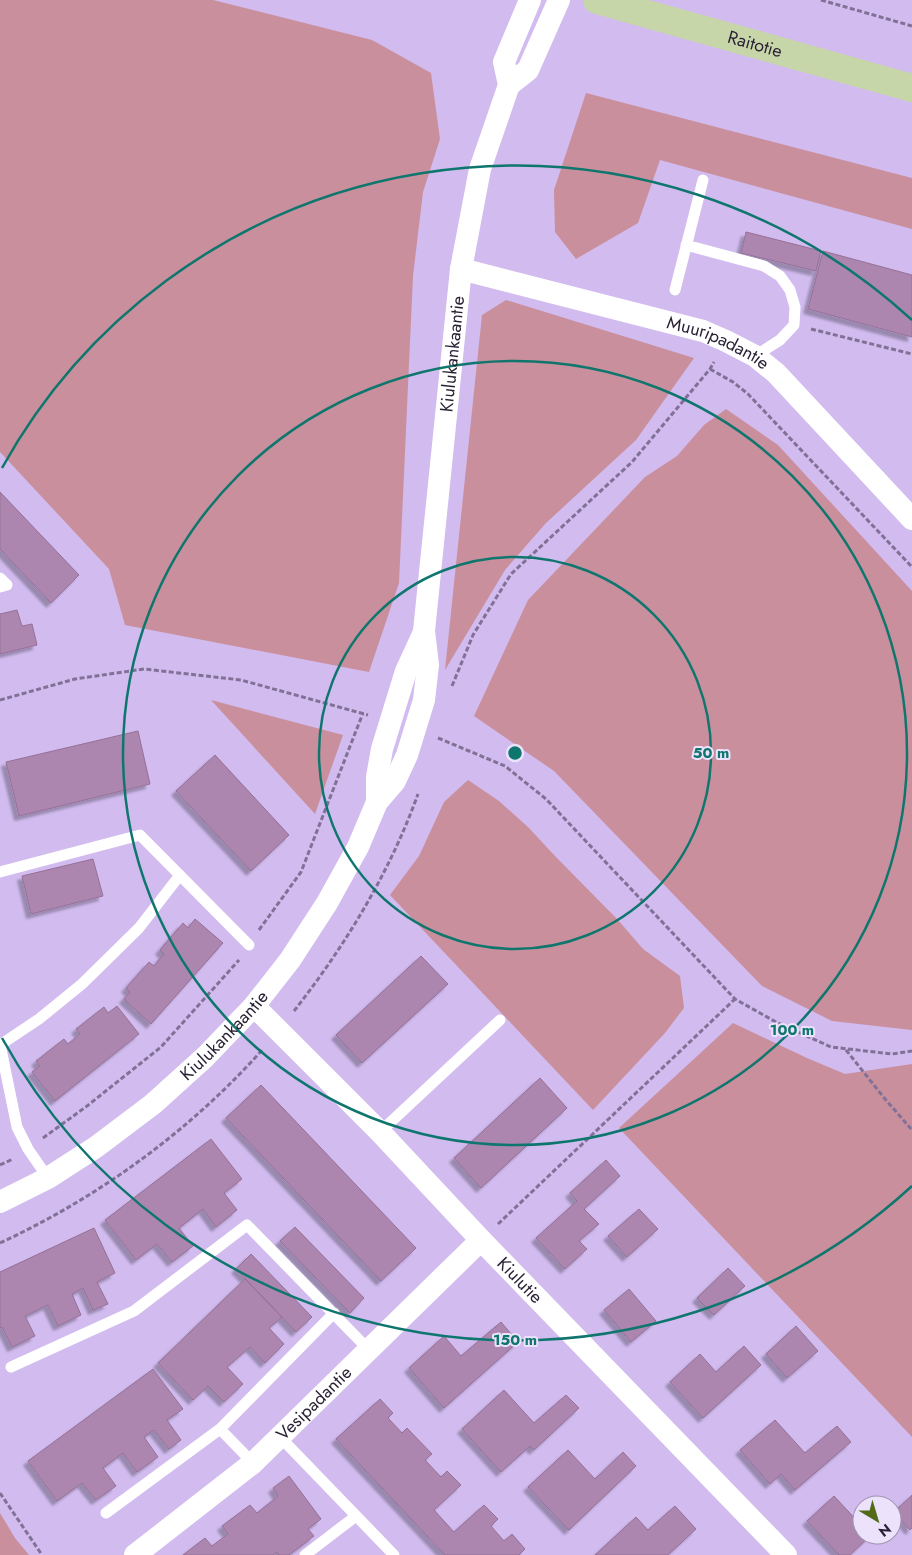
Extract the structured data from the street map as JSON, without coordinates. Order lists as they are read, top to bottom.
{
  "streets": {
    "main road": ["Raitotie"],
    "street": [
      "Muuripadantie",
      "Kiulukankaantie",
      "Kiulutie",
      "Vesipadantie"
    ]
  },
  "crossings": [
    ["Muuripadantie", "Kiulukankaantie"],
    ["Kiulukankaantie", "Kiulutie"],
    ["Kiulutie", "Vesipadantie"]
  ],
  "north": "bottom right",
  "rings": ["50 m", "100 m", "150 m"]
}
